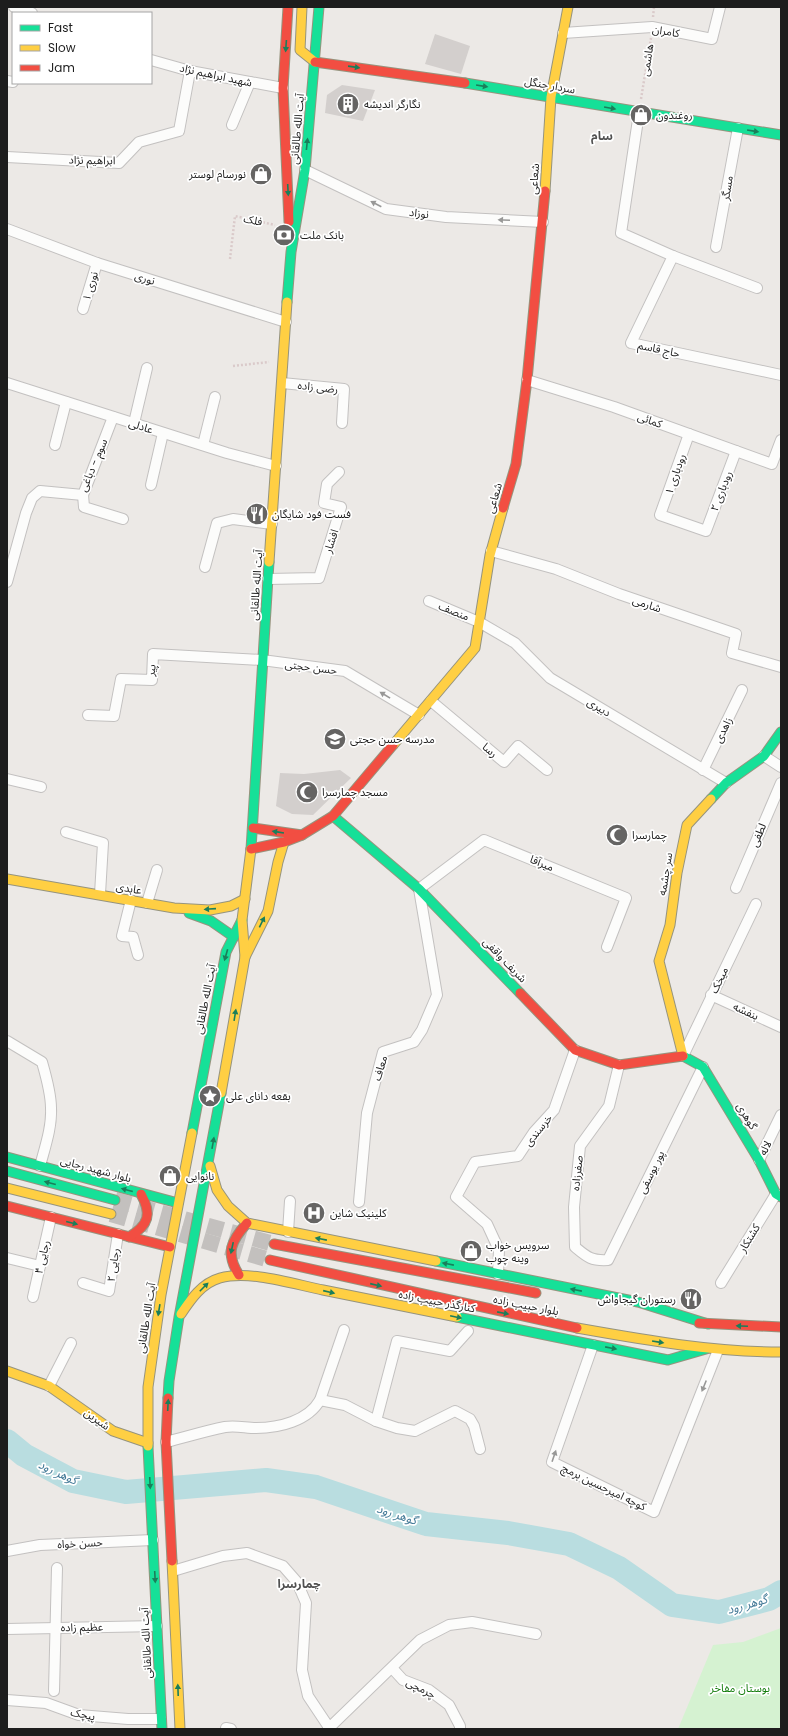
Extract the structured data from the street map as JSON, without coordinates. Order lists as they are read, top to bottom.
{
  "streets": {
    "main road": [
      "سردار جنگل",
      "آیت الله طالقانی",
      "شعاعی",
      "سر چشمه",
      "عابدی",
      "شریف واقفی",
      "گوهری",
      "بلوار شهید رجایی",
      "کنارگذر حبیب زاده",
      "بلوار حبیب زاده",
      "شیرین"
    ],
    "street": [
      "کامران",
      "شهید ابراهیم نژاد",
      "ابراهیم نژاد",
      "مسگر",
      "نوزاد",
      "نوری",
      "نوری ۱",
      "حاج قاسم",
      "رضی زاده",
      "کمائی",
      "عادلی",
      "سوم - دباغی",
      "رودباری ۱",
      "رودباری ۲",
      "افشار",
      "شارمی",
      "منصف",
      "حسن حجتی",
      "پیر",
      "دبیری",
      "زاهدی",
      "رسا",
      "لطفی",
      "میرآقا",
      "میخک",
      "بنفشه",
      "معاف",
      "خرسندی",
      "لاله",
      "پور یوسفی",
      "صفرزاده",
      "کشتکار",
      "رجایی ۴",
      "رجایی ۲",
      "کوچه امیرحسین برمچ",
      "حسن خواه",
      "عظیم زاده",
      "چرمچی",
      "پیچک"
    ],
    "path": ["هاشمی", "فلک"]
  },
  "crossings": [
    ["کامران", "هاشمی"],
    ["کامران", "شعاعی"],
    ["هاشمی", "سردار جنگل"],
    ["شهید ابراهیم نژاد", "آیت الله طالقانی"],
    ["شهید ابراهیم نژاد", "ابراهیم نژاد"],
    ["سردار جنگل", "آیت الله طالقانی"],
    ["سردار جنگل", "شعاعی"],
    ["سردار جنگل", "مسگر"],
    ["آیت الله طالقانی", "شعاعی"],
    ["آیت الله طالقانی", "نوزاد"],
    ["آیت الله طالقانی", "فلک"],
    ["آیت الله طالقانی", "نوری"],
    ["آیت الله طالقانی", "رضی زاده"],
    ["آیت الله طالقانی", "عادلی"],
    ["آیت الله طالقانی", "افشار"],
    ["آیت الله طالقانی", "حسن حجتی"],
    ["آیت الله طالقانی", "پیر"],
    ["آیت الله طالقانی", "عابدی"],
    ["آیت الله طالقانی", "بلوار شهید رجایی"],
    ["آیت الله طالقانی", "کنارگذر حبیب زاده"],
    ["آیت الله طالقانی", "شیرین"],
    ["آیت الله طالقانی", "حسن خواه"],
    ["آیت الله طالقانی", "عظیم زاده"],
    ["آیت الله طالقانی", "پیچک"],
    ["شعاعی", "نوزاد"],
    ["شعاعی", "کمائی"],
    ["شعاعی", "شارمی"],
    ["شعاعی", "منصف"],
    ["شعاعی", "حسن حجتی"],
    ["شعاعی", "دبیری"],
    ["شعاعی", "رسا"],
    ["شعاعی", "شریف واقفی"],
    ["نوری", "نوری ۱"],
    ["کمائی", "رودباری ۱"],
    ["کمائی", "رودباری ۲"],
    ["عادلی", "سوم - دباغی"],
    ["رودباری ۱", "رودباری ۲"],
    ["منصف", "دبیری"],
    ["حسن حجتی", "پیر"],
    ["دبیری", "زاهدی"],
    ["دبیری", "سر چشمه"],
    ["میرآقا", "شریف واقفی"],
    ["میرآقا", "معاف"],
    ["سر چشمه", "شریف واقفی"],
    ["سر چشمه", "میخک"],
    ["شریف واقفی", "میخک"],
    ["شریف واقفی", "معاف"],
    ["شریف واقفی", "خرسندی"],
    ["شریف واقفی", "صفرزاده"],
    ["میخک", "بنفشه"],
    ["گوهری", "لاله"],
    ["گوهری", "پور یوسفی"],
    ["گوهری", "کشتکار"],
    ["پور یوسفی", "صفرزاده"],
    ["کنارگذر حبیب زاده", "بلوار حبیب زاده"],
    ["کنارگذر حبیب زاده", "کوچه امیرحسین برمچ"],
    ["بلوار حبیب زاده", "کوچه امیرحسین برمچ"]
  ],
  "one_way": ["سردار جنگل", "نوزاد", "حسن حجتی"],
  "districts": ["سام", "چمارسرا"],
  "water": ["گوهر رود"],
  "parks": ["بوستان مفاخر"],
  "places": {
    "building": ["نگارگر اندیشه"],
    "shop": [
      "روغندون",
      "نورسام لوستر",
      "نانوایی",
      "سرویس خواب وینه چوب"
    ],
    "bank": ["بانک ملت"],
    "restaurant": ["فست فود شایگان", "رستوران گیجاواش"],
    "school or university": ["مدرسه حسن حجتی"],
    "mosque": ["مسجد چمارسرا", "چمارسرا"],
    "place": ["بقعه دانای علی"],
    "hospital": ["کلینیک شاین"]
  },
  "legend": ["Fast", "Slow", "Jam"]
}
